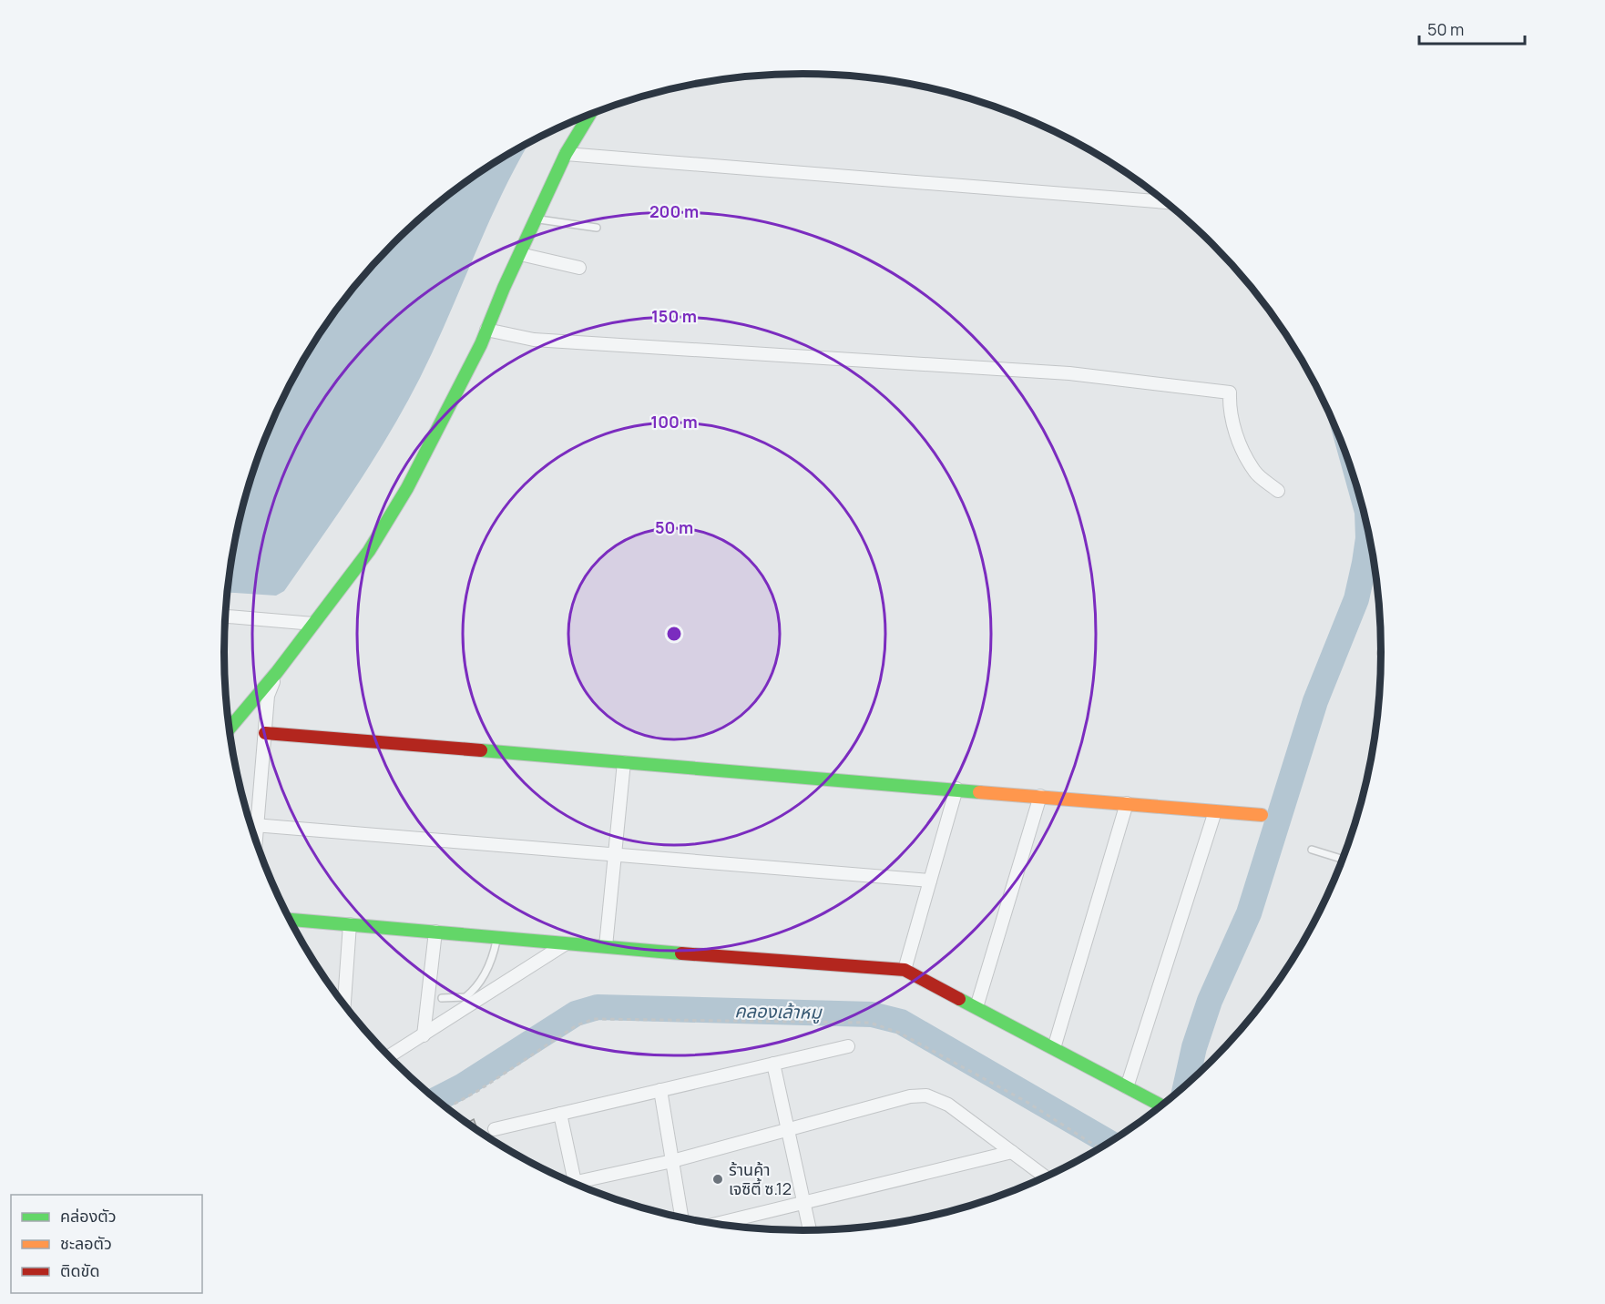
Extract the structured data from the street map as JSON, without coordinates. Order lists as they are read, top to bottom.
{
  "water": ["คลองเล้าหมู"],
  "places": ["ร้านค้า เจซิตี้ ซ.12"],
  "legend": ["คล่องตัว", "ชะลอตัว", "ติดขัด"],
  "scale_bar": "50 m",
  "rings": [
    "200 m",
    "150 m",
    "100 m",
    "50 m"
  ]
}
